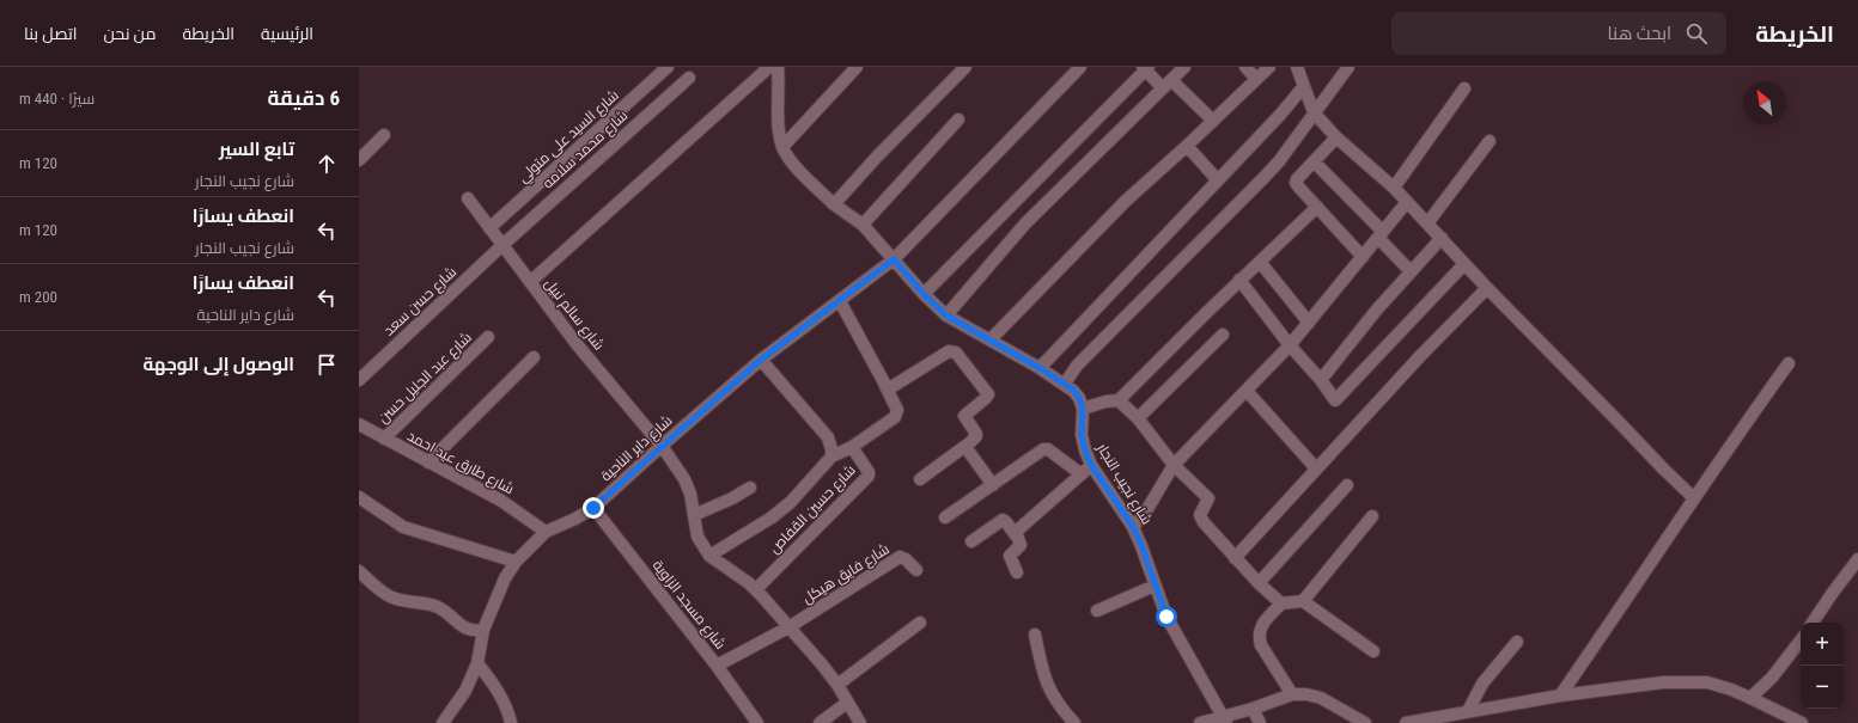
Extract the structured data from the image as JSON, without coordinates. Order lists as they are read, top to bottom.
{
  "streets": {
    "street": [
      "شارع السيد على متولي",
      "شارع محمد سلامه",
      "شارع حسن سعد",
      "شارع سالم نبيل",
      "شارع عبد الجليل حسن",
      "شارع داير الناحية",
      "شارع طارق عيد احمد",
      "شارع نجيب النجار",
      "شارع حسين القفاص",
      "شارع فايق هيكل",
      "شارع مسجد الزاوية"
    ]
  },
  "crossings": [
    ["شارع السيد على متولي", "شارع سالم نبيل"],
    ["شارع محمد سلامه", "شارع حسن سعد"],
    ["شارع محمد سلامه", "شارع سالم نبيل"],
    ["شارع حسن سعد", "شارع سالم نبيل"],
    ["شارع سالم نبيل", "شارع داير الناحية"],
    ["شارع عبد الجليل حسن", "شارع طارق عيد احمد"],
    ["شارع داير الناحية", "شارع طارق عيد احمد"],
    ["شارع داير الناحية", "شارع مسجد الزاوية"]
  ],
  "north": "top left",
  "page": {
    "header": "الخريطة",
    "search": "ابحث هنا",
    "nav": [
      "الرئيسية",
      "الخريطة",
      "من نحن",
      "اتصل بنا"
    ],
    "heading": ["6 دقيقة", "سيرًا · 440 m"],
    "list": [
      ["تابع السير", "شارع نجيب النجار", "120 m"],
      ["انعطف يسارًا", "شارع نجيب النجار", "120 m"],
      ["انعطف يسارًا", "شارع داير الناحية", "200 m"],
      "الوصول إلى الوجهة"
    ],
    "map_buttons": ["+", "−"]
  }
}
